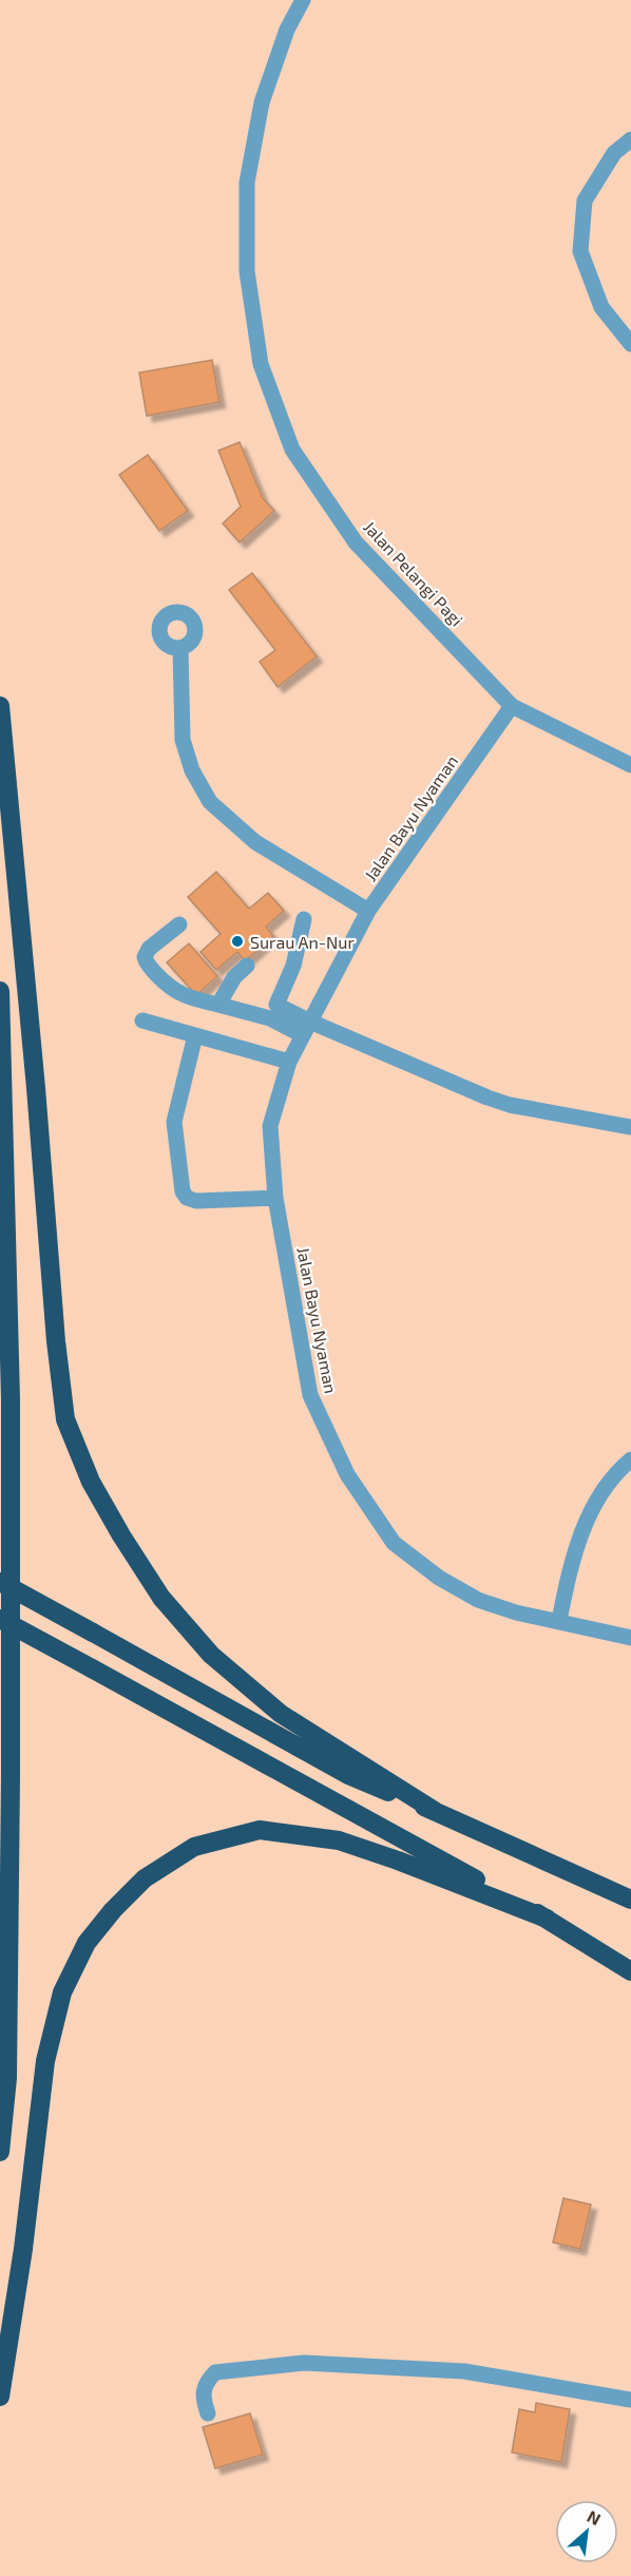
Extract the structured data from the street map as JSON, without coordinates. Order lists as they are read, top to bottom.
{
  "streets": {
    "street": ["Jalan Pelangi Pagi", "Jalan Bayu Nyaman"]
  },
  "crossings": [
    ["Jalan Pelangi Pagi", "Jalan Bayu Nyaman"]
  ],
  "places": ["Surau An-Nur"],
  "north": "top right"
}
